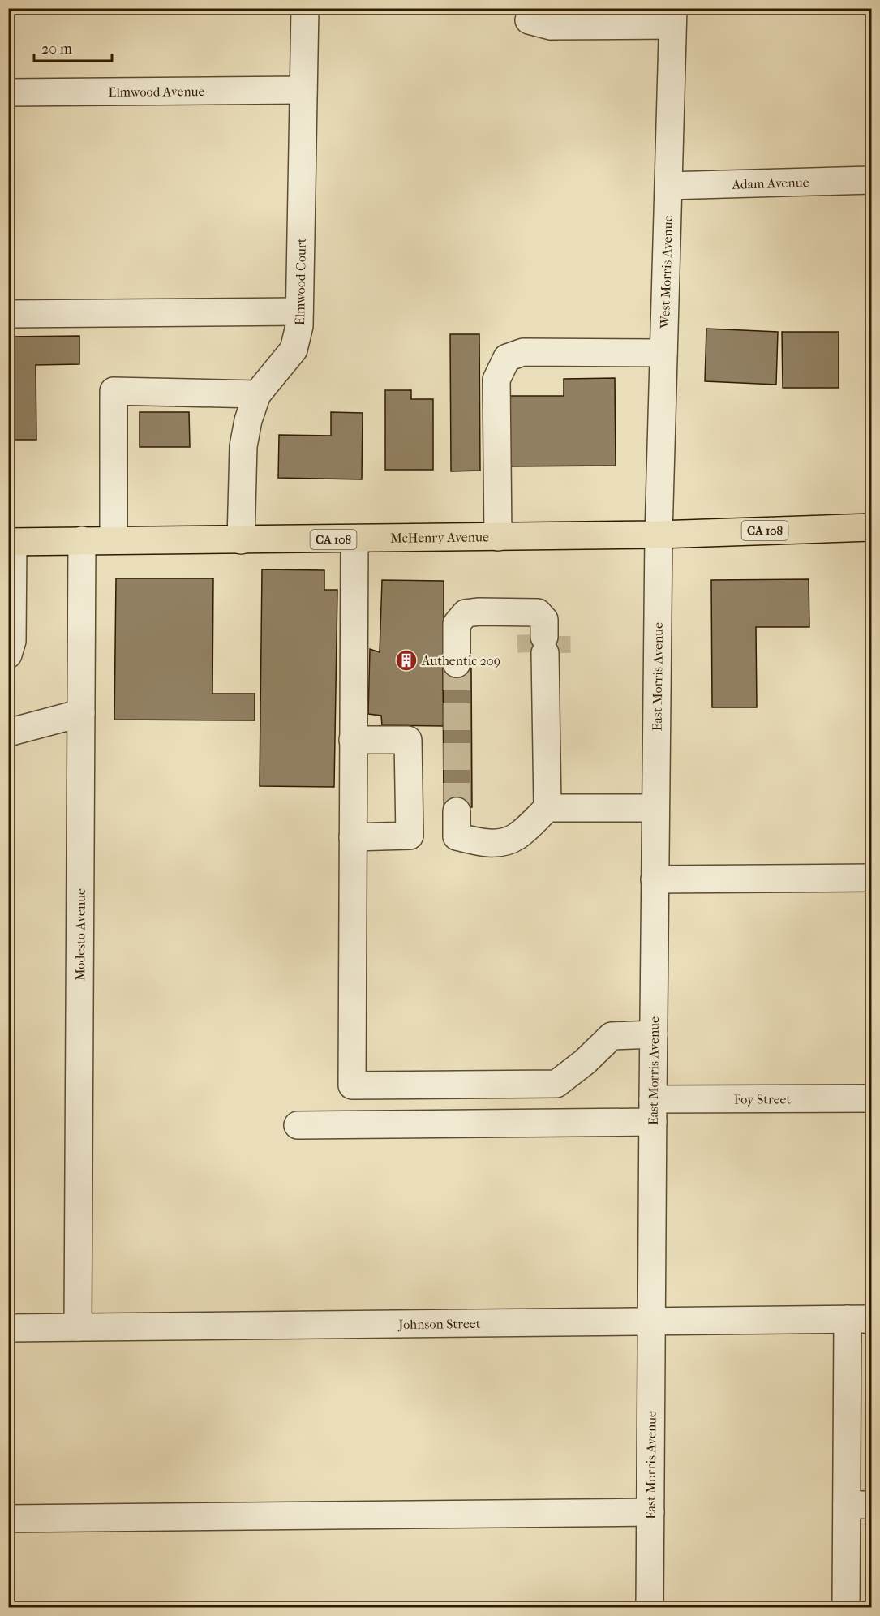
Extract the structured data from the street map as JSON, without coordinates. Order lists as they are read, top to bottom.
{
  "streets": {
    "main road": ["CA 108", "McHenry Avenue"],
    "street": [
      "Elmwood Avenue",
      "Adam Avenue",
      "West Morris Avenue",
      "Elmwood Court",
      "East Morris Avenue",
      "Modesto Avenue",
      "Foy Street",
      "Johnson Street"
    ]
  },
  "crossings": [
    ["Elmwood Avenue", "Elmwood Court"],
    ["Adam Avenue", "West Morris Avenue"],
    ["West Morris Avenue", "McHenry Avenue"],
    ["West Morris Avenue", "East Morris Avenue"],
    ["Elmwood Court", "McHenry Avenue"],
    ["McHenry Avenue", "East Morris Avenue"],
    ["McHenry Avenue", "Modesto Avenue"],
    ["East Morris Avenue", "Foy Street"],
    ["East Morris Avenue", "Johnson Street"],
    ["Modesto Avenue", "Johnson Street"]
  ],
  "places": {
    "building": ["Authentic 209"]
  },
  "scale_bar": "20 m"
}
